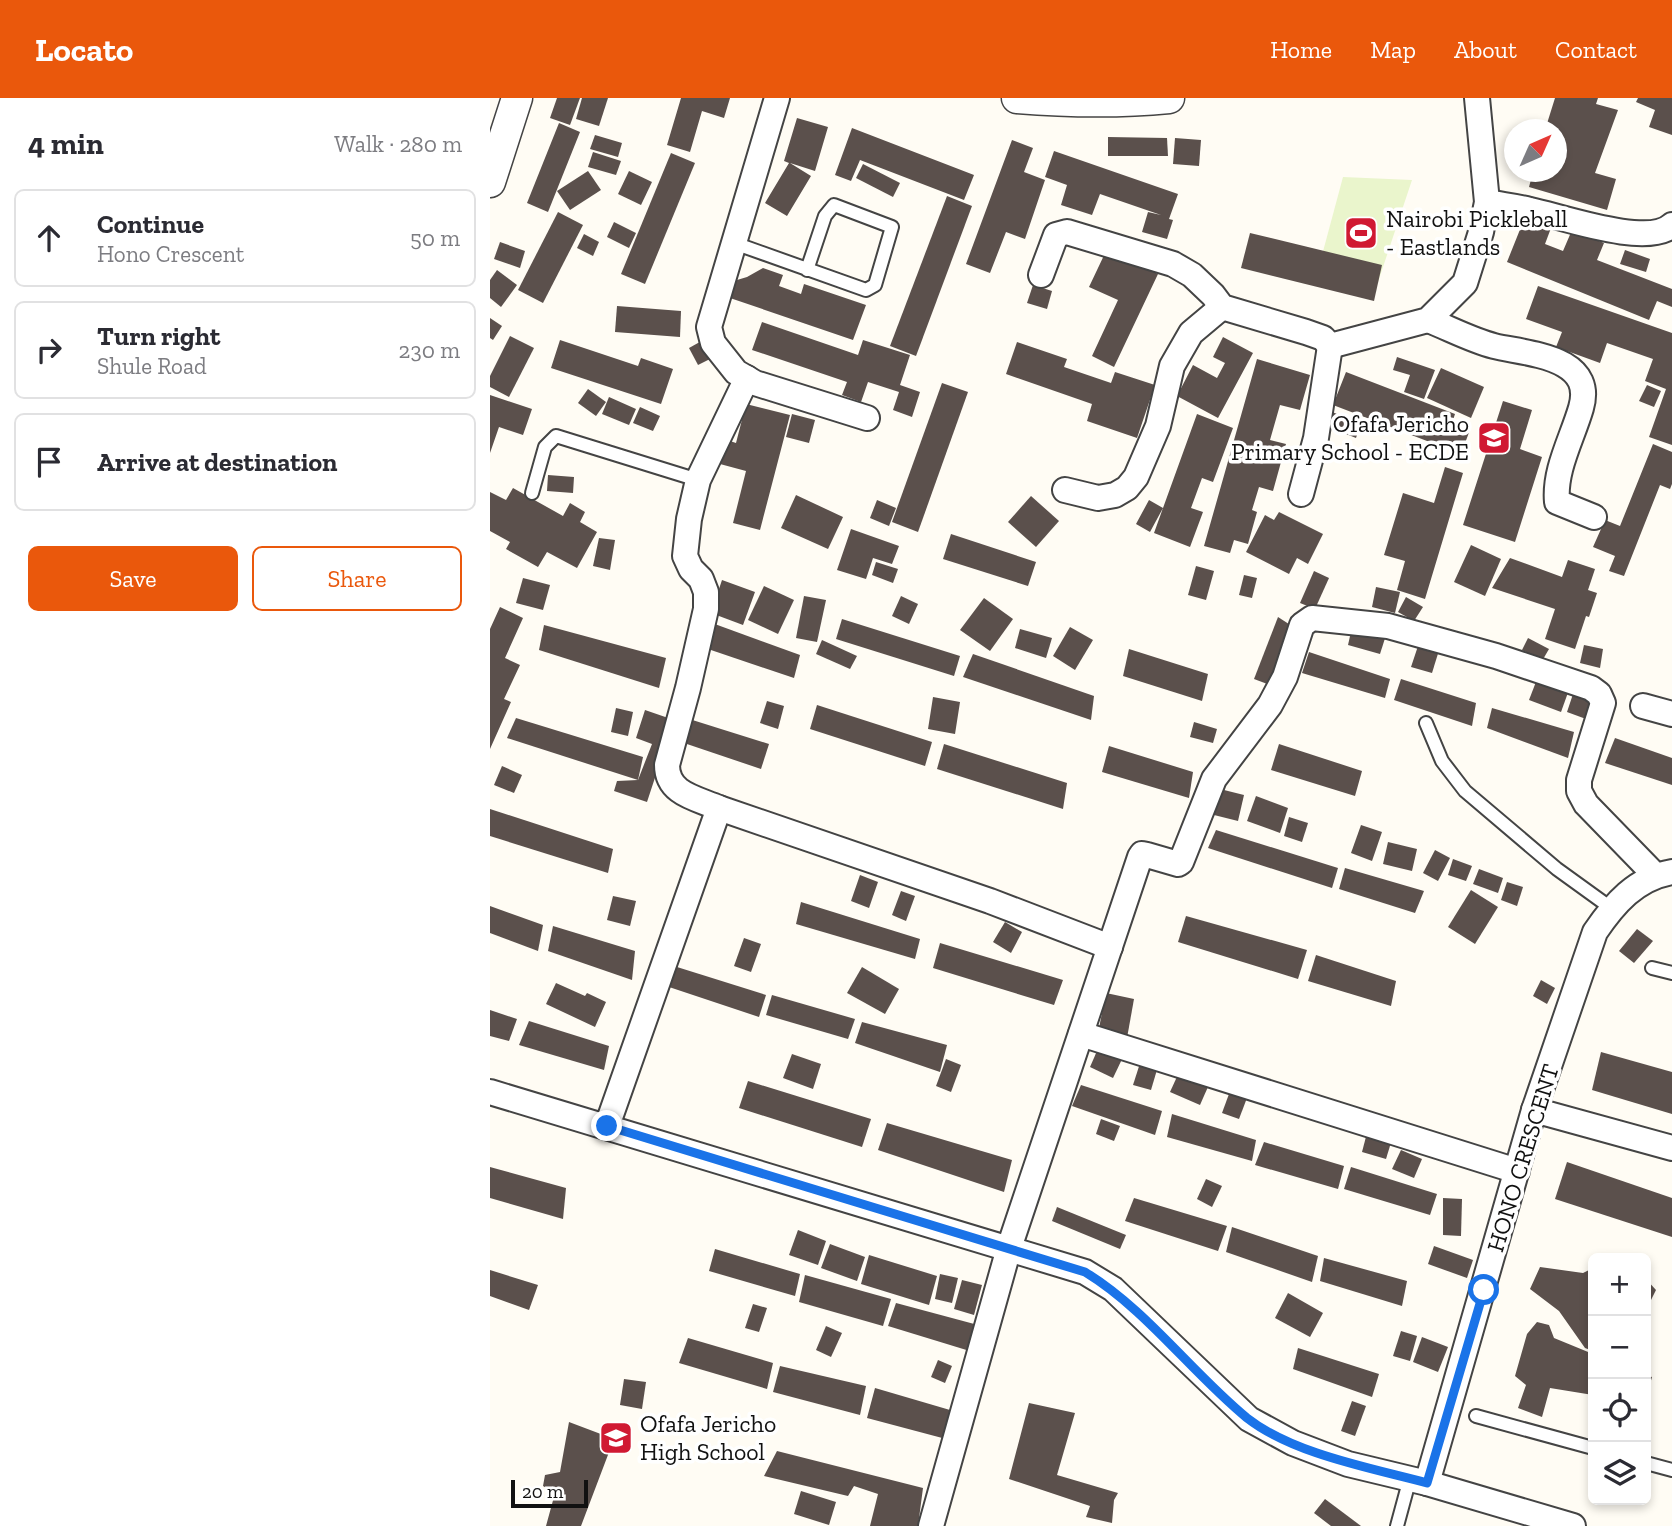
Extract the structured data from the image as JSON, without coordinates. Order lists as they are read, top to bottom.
{
  "streets": {
    "street": ["HONO CRESCENT"]
  },
  "places": {
    "sports": ["Nairobi Pickleball - Eastlands"],
    "school or university": ["Ofafa Jericho Primary School - ECDE", "Ofafa Jericho High School"]
  },
  "scale_bar": "20 m",
  "north": "top right",
  "page": {
    "header": "Locato",
    "nav": [
      "Home",
      "Map",
      "About",
      "Contact"
    ],
    "heading": ["4 min", "Walk · 280 m"],
    "list": [
      ["Continue", "Hono Crescent", "50 m"],
      ["Turn right", "Shule Road", "230 m"],
      "Arrive at destination"
    ],
    "buttons": ["Save", "Share"],
    "map_buttons": ["+", "−"],
    "scale": "20 m"
  }
}
